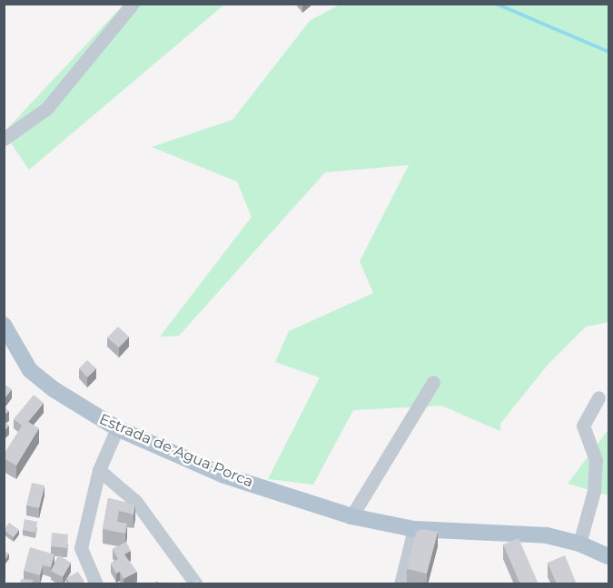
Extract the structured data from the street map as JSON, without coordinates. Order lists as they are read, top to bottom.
{
  "streets": {
    "main road": ["Estrada de Agua Porca"]
  }
}
